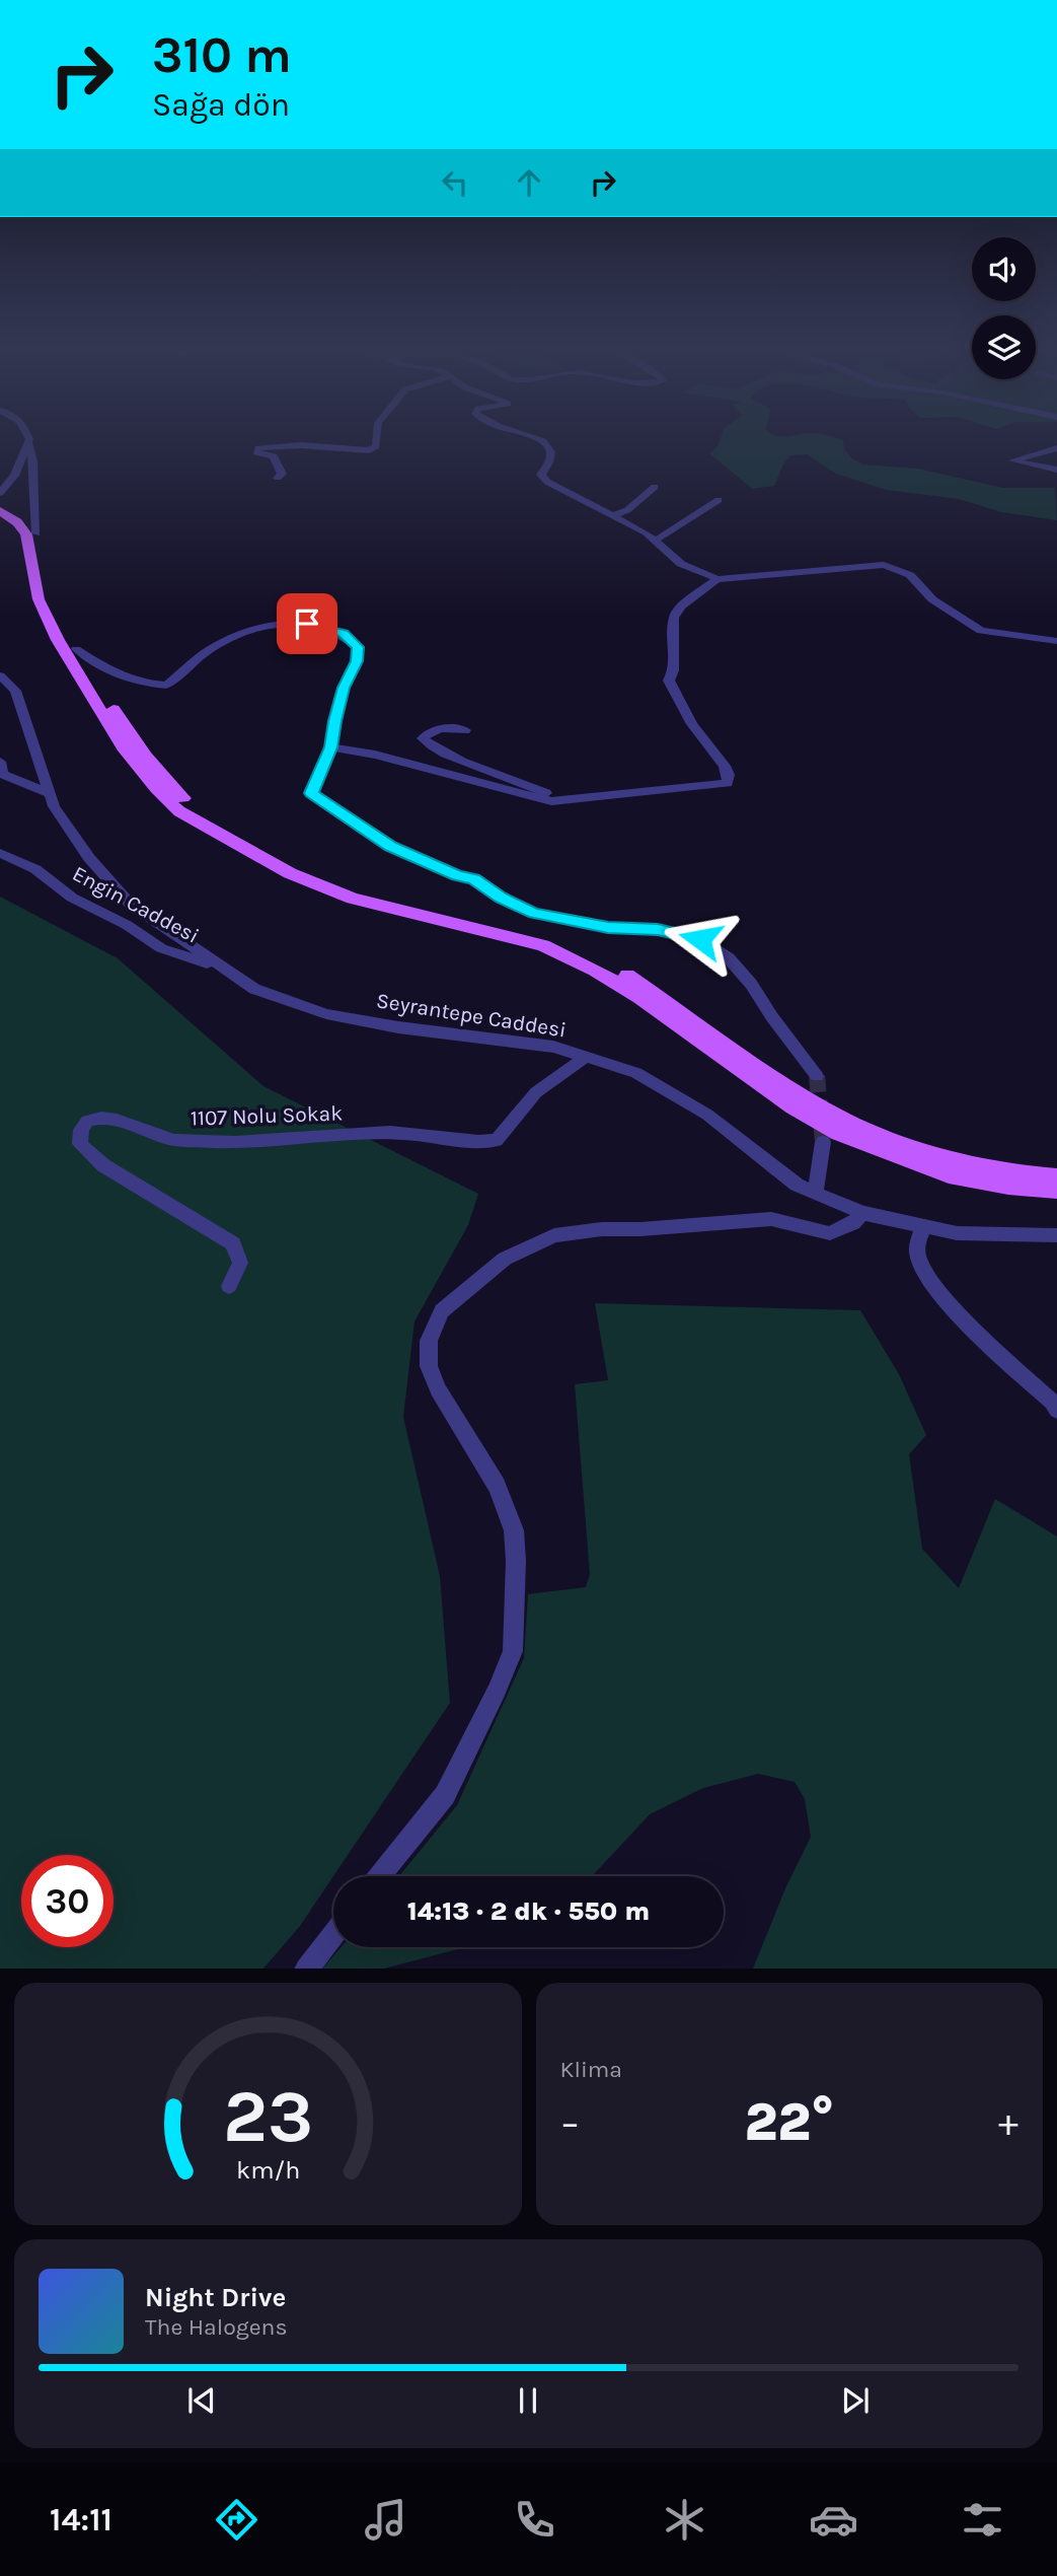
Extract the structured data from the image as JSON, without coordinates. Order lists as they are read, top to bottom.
{
  "streets": {
    "street": ["Engin Caddesi", "Seyrantepe Caddesi", "1107 Nolu Sokak"]
  },
  "crossings": [
    ["Engin Caddesi", "Seyrantepe Caddesi"],
    ["Seyrantepe Caddesi", "1107 Nolu Sokak"]
  ],
  "page": {
    "turn": ["310 m", "Sağa dön"],
    "limit": "30",
    "trip": "14:13 · 2 dk · 550 m",
    "tile": "Klima",
    "heat": ["−", "22°", "+"],
    "song": ["Night Drive", "The Halogens"],
    "tabs": "14:11",
    "gauge": ["23", "km/h"]
  }
}
